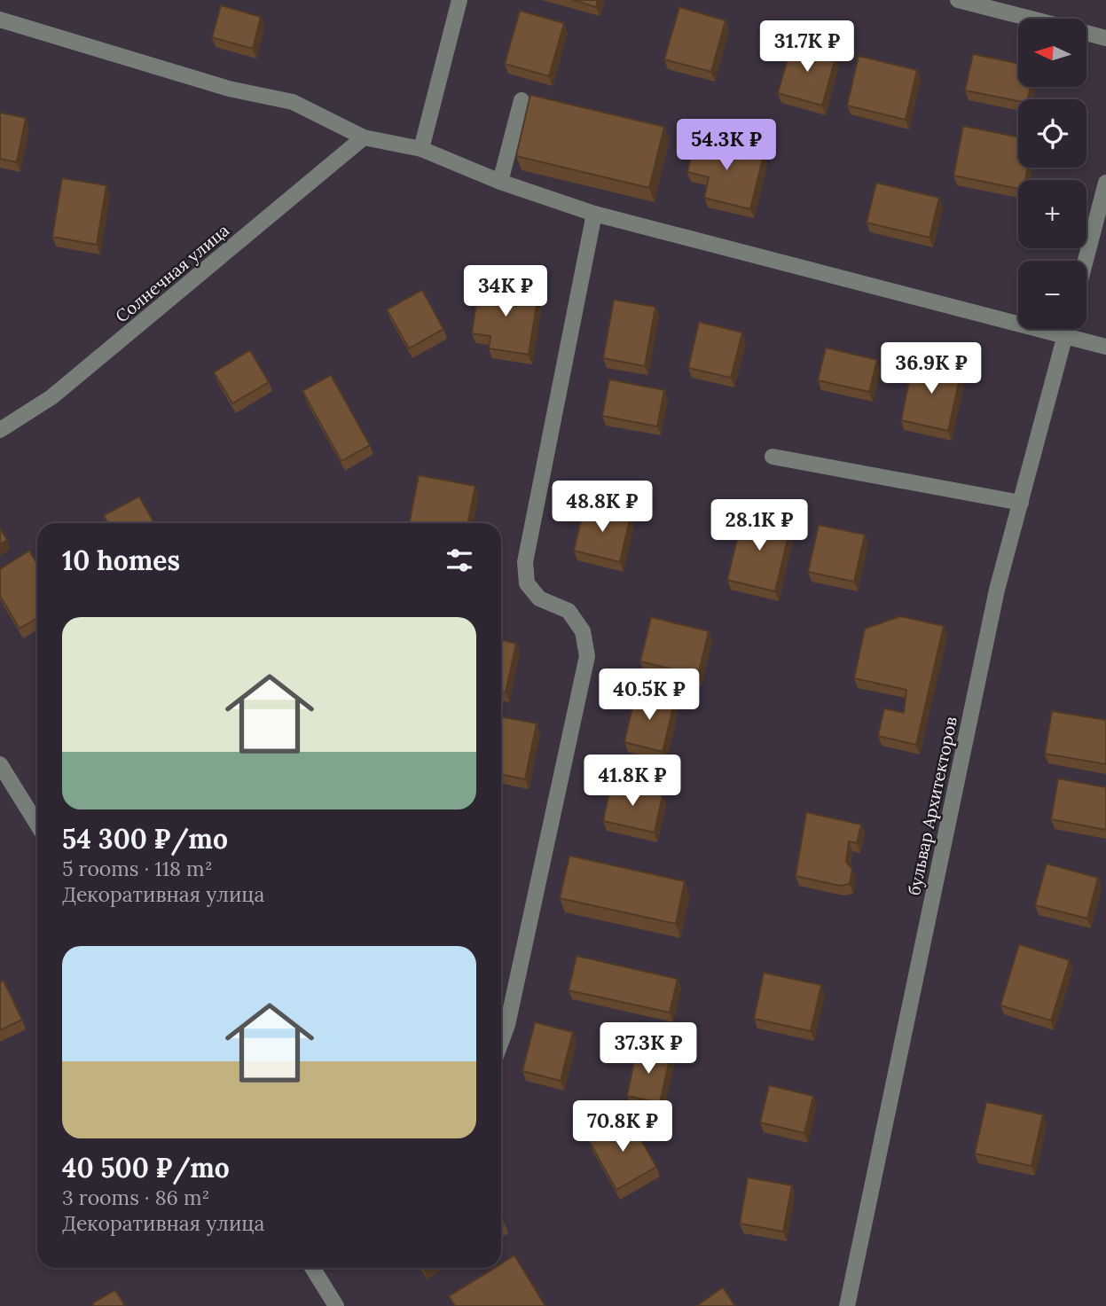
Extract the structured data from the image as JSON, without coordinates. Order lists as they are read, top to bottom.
{
  "streets": {
    "street": ["Солнечная улица", "бульвар Архитекторов"]
  },
  "north": "left",
  "page": {
    "map_buttons": ["+", "−"],
    "price": [
      "31.7K ₽",
      "54.3K ₽",
      "34K ₽",
      "36.9K ₽",
      "48.8K ₽",
      "28.1K ₽",
      "40.5K ₽",
      "41.8K ₽",
      "37.3K ₽",
      "70.8K ₽"
    ],
    "heading": "10 homes",
    "list": [
      {
        "name": "54 300 ₽/mo",
        "note": "5 rooms · 118 m² · Декоративная улица"
      },
      {
        "name": "40 500 ₽/mo",
        "note": "3 rooms · 86 m² · Декоративная улица"
      }
    ]
  }
}
